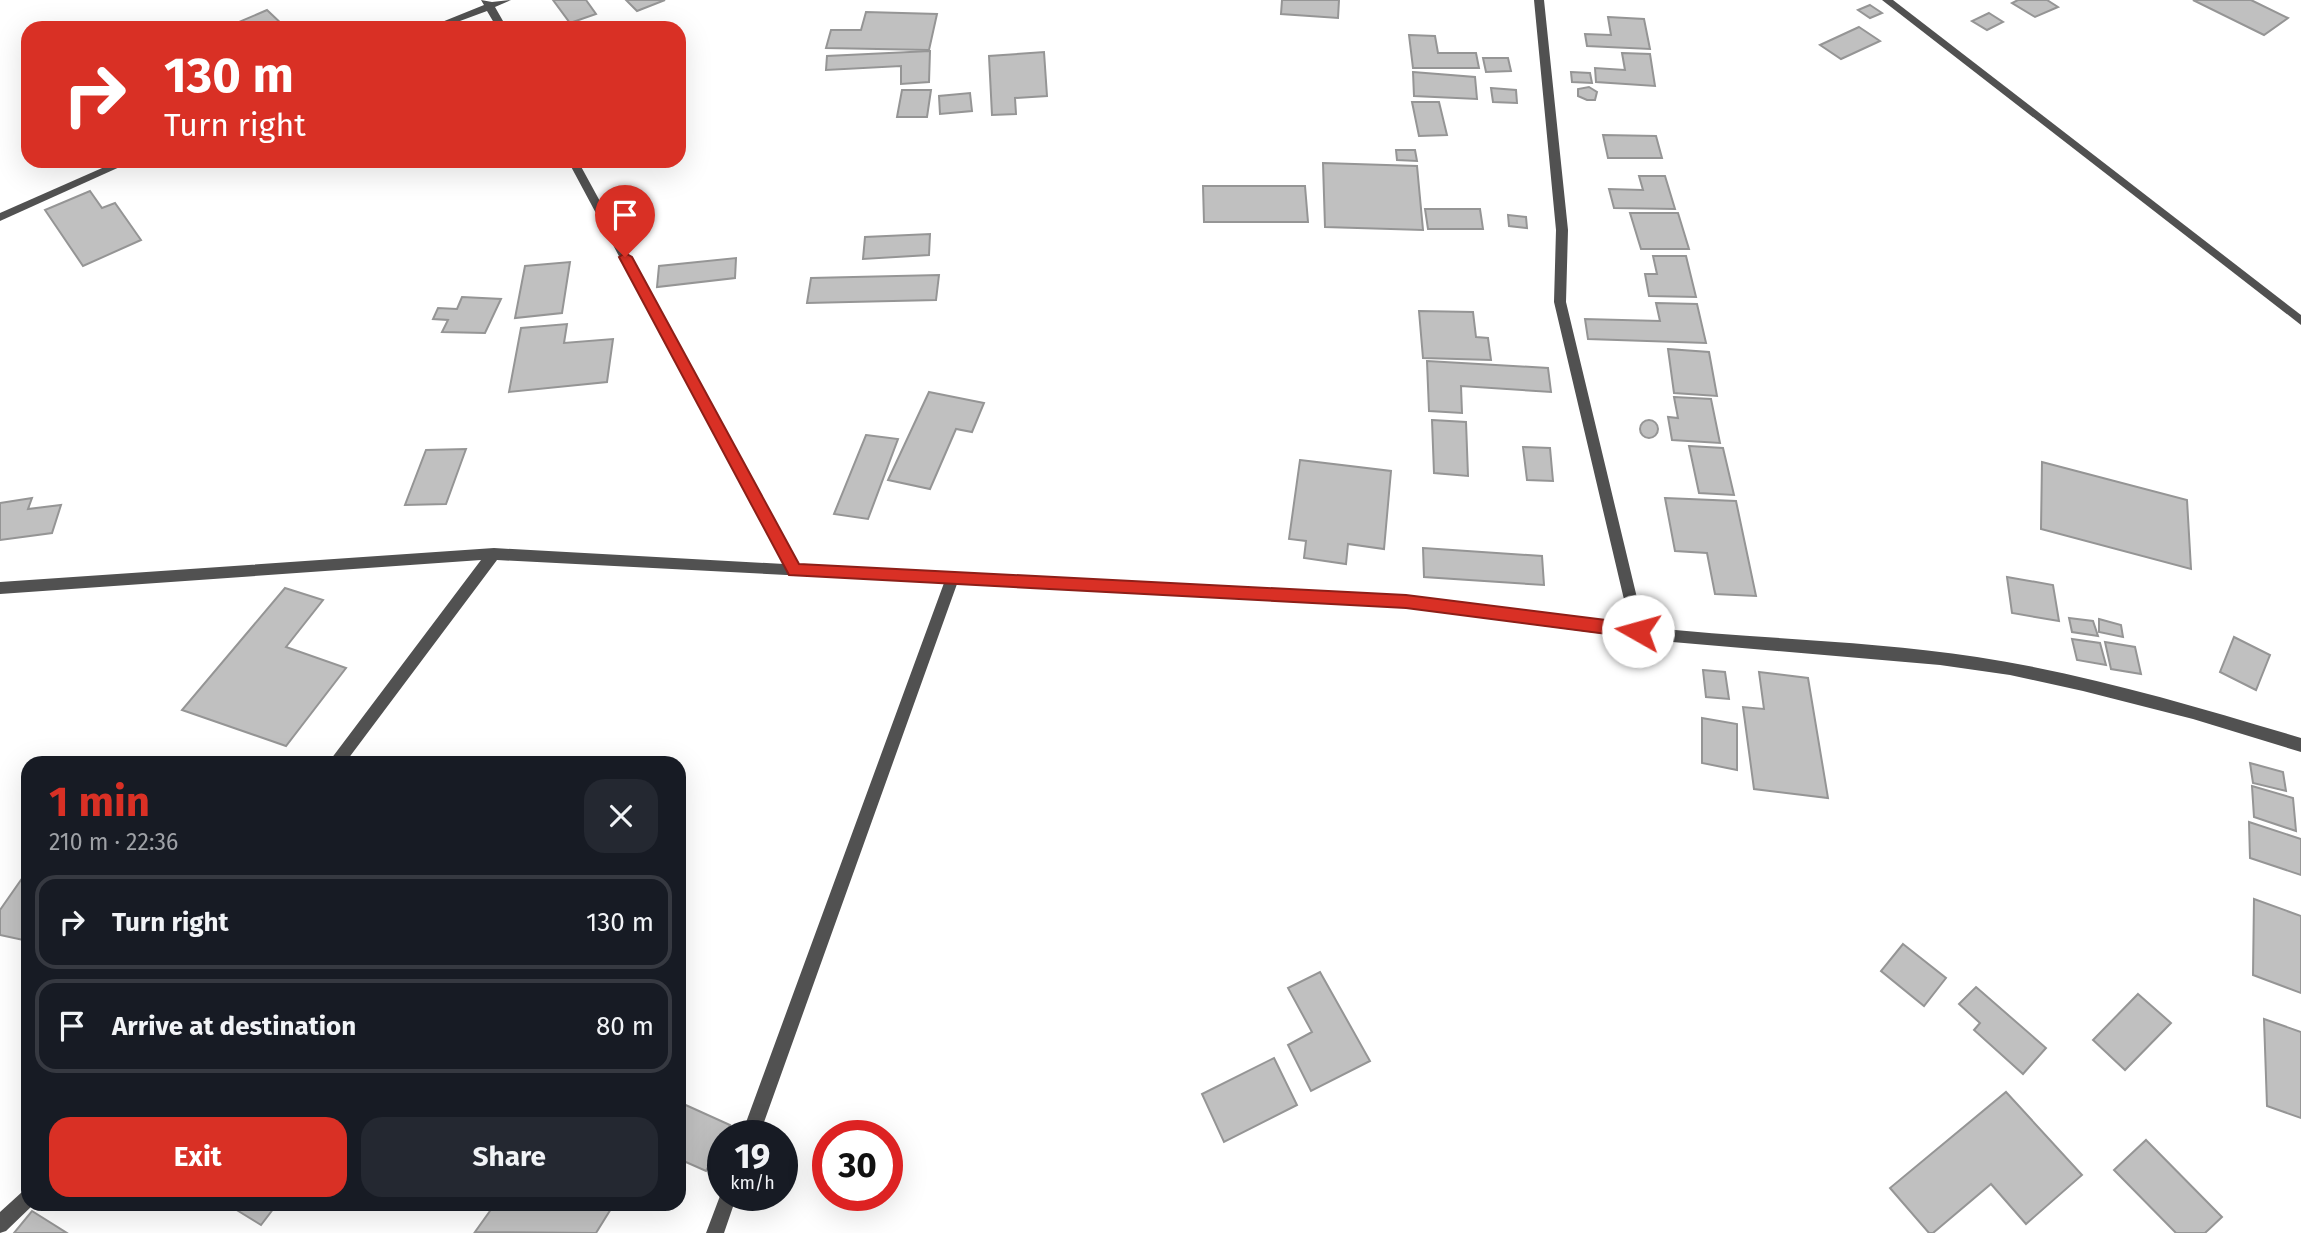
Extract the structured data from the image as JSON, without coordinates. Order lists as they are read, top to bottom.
{
  "page": {
    "turn": ["130 m", "Turn right"],
    "heading": ["1 min", "210 m · 22:36"],
    "list": [
      {
        "name": "Turn right",
        "value": "130 m"
      },
      {
        "name": "Arrive at destination",
        "value": "80 m"
      }
    ],
    "buttons": ["Exit", "Share"],
    "speed": "19 km/h",
    "limit": "30"
  }
}
